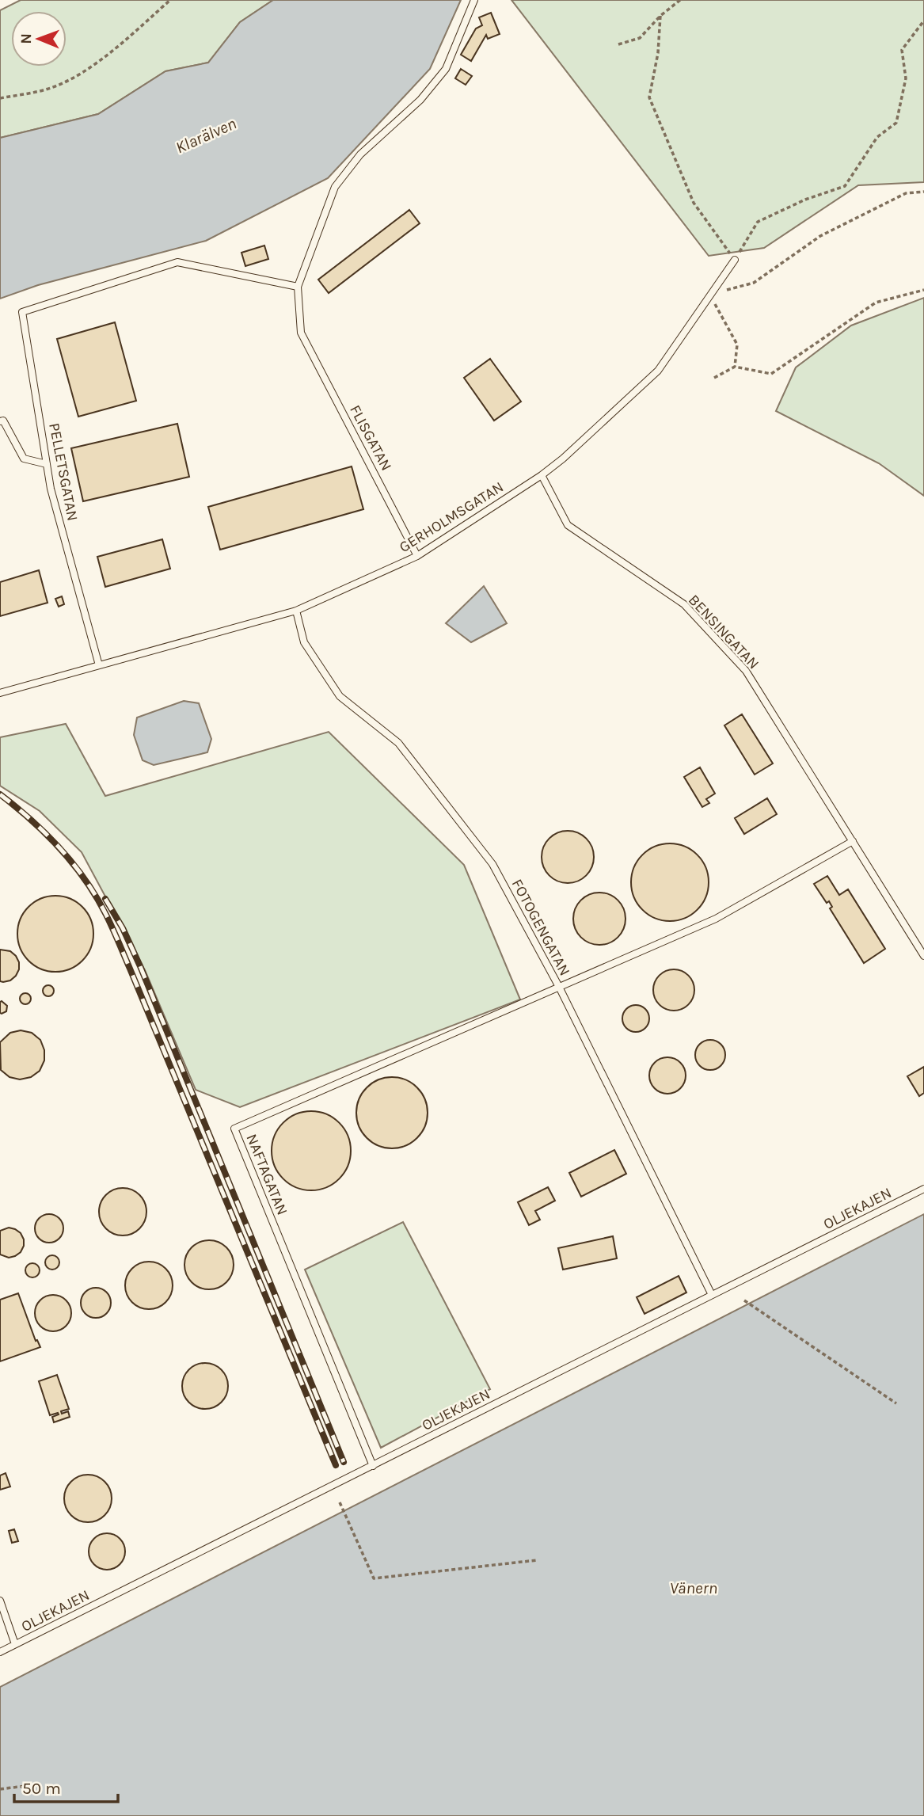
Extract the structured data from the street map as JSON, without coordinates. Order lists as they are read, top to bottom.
{
  "streets": {
    "lane": [
      "FLISGATAN",
      "PELLETSGATAN",
      "GERHOLMSGATAN",
      "BENSINGATAN",
      "FOTOGENGATAN",
      "NAFTAGATAN",
      "OLJEKAJEN"
    ]
  },
  "crossings": [
    ["FLISGATAN", "PELLETSGATAN"],
    ["FLISGATAN", "GERHOLMSGATAN"],
    ["PELLETSGATAN", "GERHOLMSGATAN"],
    ["GERHOLMSGATAN", "BENSINGATAN"],
    ["GERHOLMSGATAN", "FOTOGENGATAN"],
    ["FOTOGENGATAN", "NAFTAGATAN"],
    ["FOTOGENGATAN", "OLJEKAJEN"],
    ["NAFTAGATAN", "OLJEKAJEN"]
  ],
  "water": ["Klarälven", "Vänern"],
  "scale_bar": "50 m",
  "north": "left"
}
